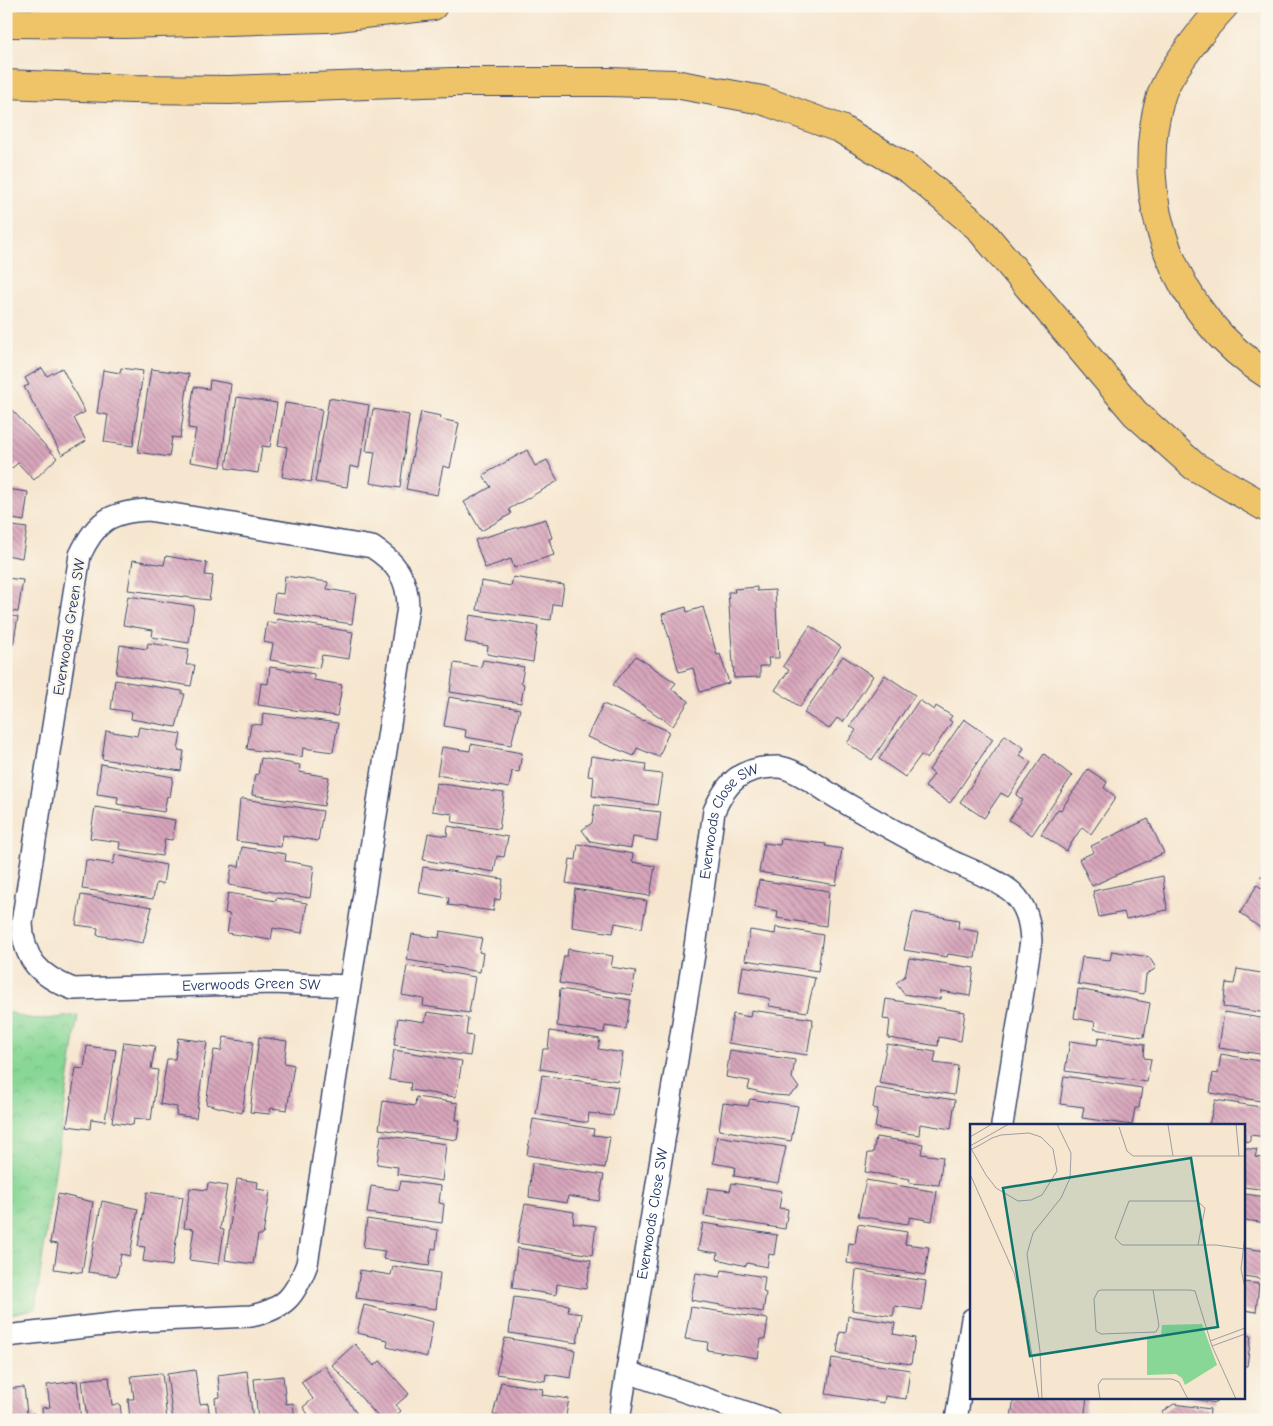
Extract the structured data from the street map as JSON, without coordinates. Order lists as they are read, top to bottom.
{
  "streets": {
    "street": ["Everwoods Green SW", "Everwoods Close SW"]
  }
}
